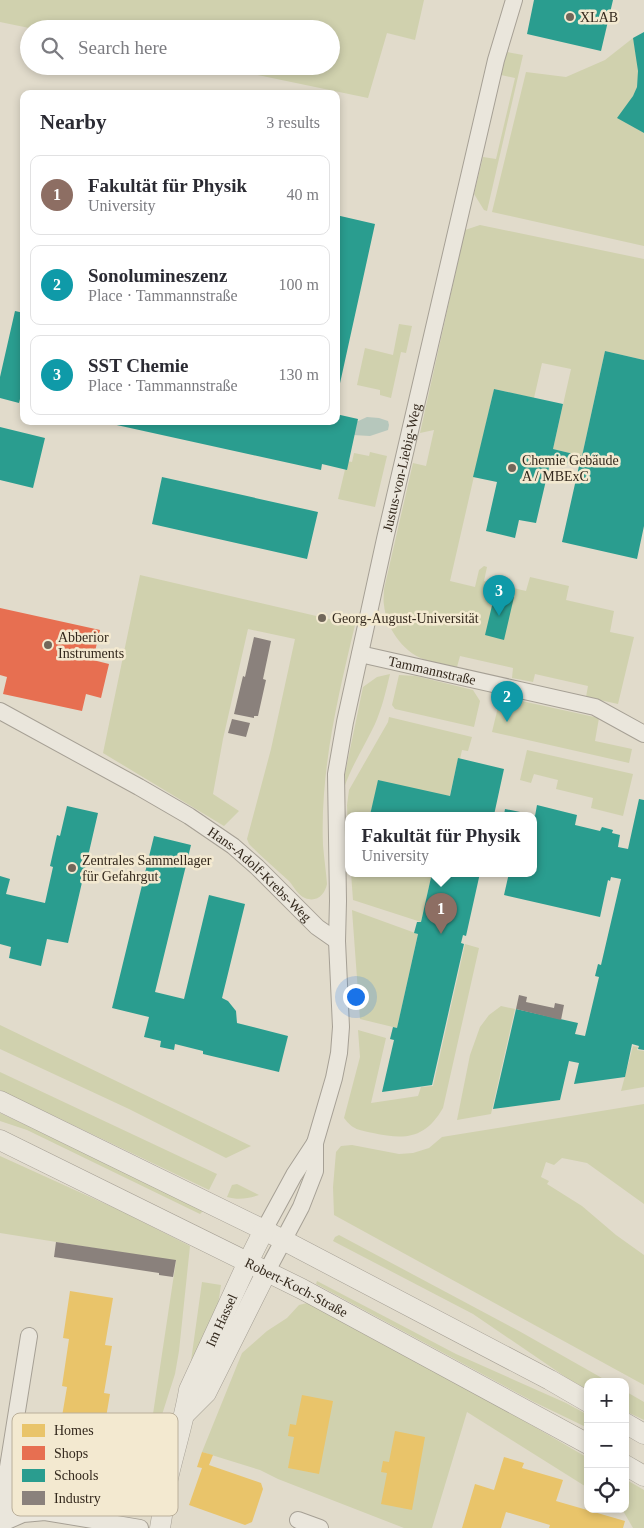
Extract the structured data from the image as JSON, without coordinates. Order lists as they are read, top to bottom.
{
  "streets": {
    "street": [
      "Justus-von-Liebig-Weg",
      "Tammannstraße",
      "Hans-Adolf-Krebs-Weg",
      "Robert-Koch-Straße",
      "Im Hassel"
    ]
  },
  "crossings": [
    ["Justus-von-Liebig-Weg", "Tammannstraße"],
    ["Justus-von-Liebig-Weg", "Hans-Adolf-Krebs-Weg"],
    ["Robert-Koch-Straße", "Im Hassel"]
  ],
  "places": [
    "XLAB",
    "Chemie Gebäude A / MBExC",
    "Georg-August-Universität",
    "Abberior Instruments",
    "Zentrales Sammellager für Gefahrgut"
  ],
  "legend": [
    "Homes",
    "Shops",
    "Schools",
    "Industry"
  ],
  "page": {
    "search": "Search here",
    "heading": ["Nearby", "3 results"],
    "list": [
      {
        "mark": "1",
        "name": "Fakultät für Physik",
        "note": "University",
        "value": "40 m"
      },
      {
        "mark": "2",
        "name": "Sonolumineszenz",
        "note": "Place · Tammannstraße",
        "value": "100 m"
      },
      {
        "mark": "3",
        "name": "SST Chemie",
        "note": "Place · Tammannstraße",
        "value": "130 m"
      }
    ],
    "pins": ["3", "2", "1"],
    "popup": ["Fakultät für Physik", "University"],
    "map_buttons": ["+", "−"]
  }
}
